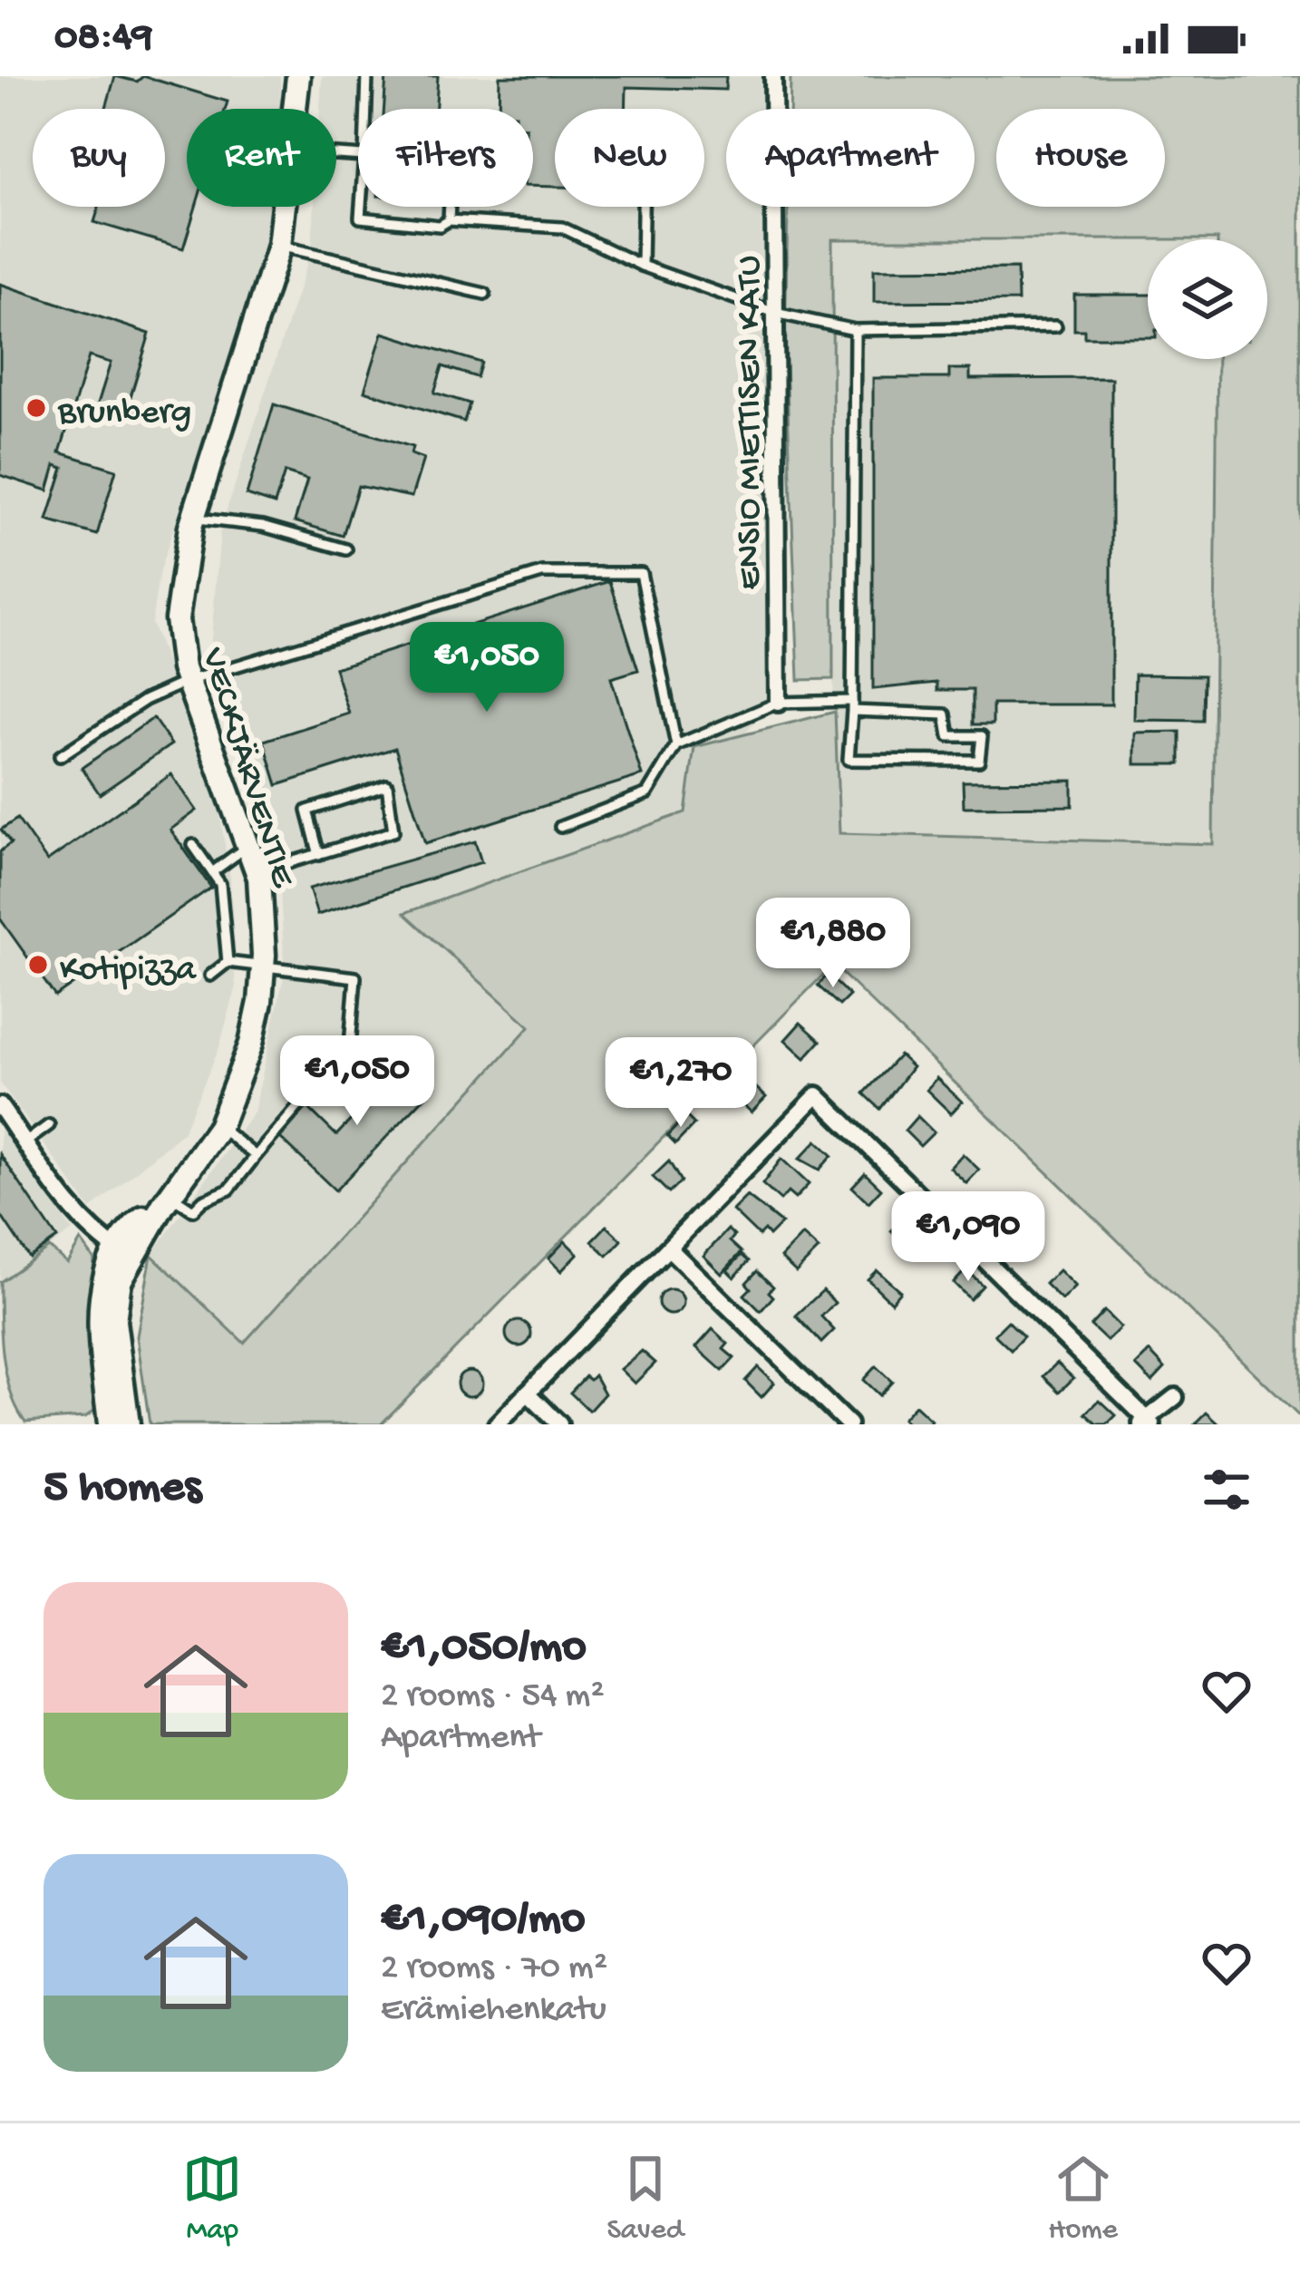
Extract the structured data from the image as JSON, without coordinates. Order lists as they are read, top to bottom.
{
  "streets": {
    "main road": ["VECKJÄRVENTIE"],
    "street": ["ENSIO MIETTISEN KATU"]
  },
  "places": ["Brunberg", "Kotipizza"],
  "page": {
    "status": "08:49",
    "chip": [
      "Buy",
      "Rent",
      "Filters",
      "New",
      "Apartment",
      "House"
    ],
    "price": [
      "€1,050",
      "€1,880",
      "€1,050",
      "€1,270",
      "€1,090"
    ],
    "heading": "5 homes",
    "list": [
      {
        "name": "€1,050/mo",
        "note": "2 rooms · 54 m² · Apartment"
      },
      {
        "name": "€1,090/mo",
        "note": "2 rooms · 70 m² · Erämiehenkatu"
      }
    ],
    "tabs": ["Map", "Saved", "Home"]
  }
}
